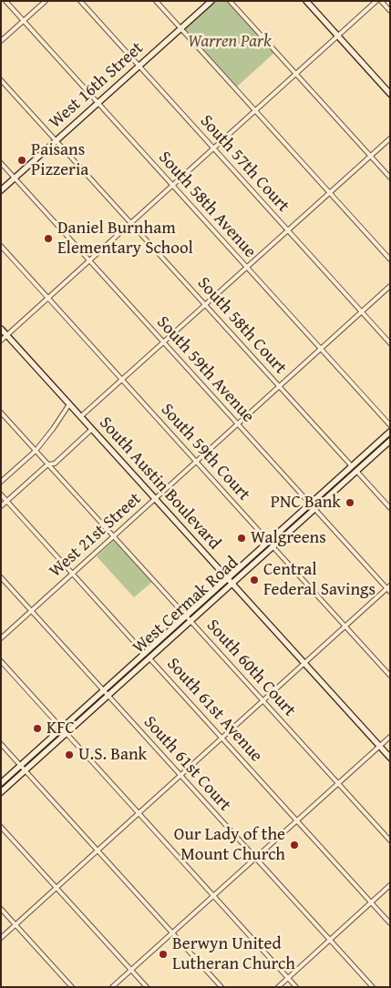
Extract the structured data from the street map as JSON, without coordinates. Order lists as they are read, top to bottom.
{
  "streets": {
    "main road": ["West 16th Street", "South Austin Boulevard", "West Cermak Road"],
    "street": [
      "South 57th Court",
      "South 58th Avenue",
      "South 58th Court",
      "South 59th Avenue",
      "South 59th Court",
      "West 21st Street",
      "South 60th Court",
      "South 61st Avenue",
      "South 61st Court"
    ]
  },
  "crossings": [
    ["West 16th Street", "South 57th Court"],
    ["West 16th Street", "South 58th Avenue"],
    ["West 16th Street", "South 58th Court"],
    ["West 16th Street", "South 59th Avenue"],
    ["South 57th Court", "West 21st Street"],
    ["South 58th Avenue", "West 21st Street"],
    ["South 58th Court", "West 21st Street"],
    ["South 58th Court", "West Cermak Road"],
    ["South 59th Avenue", "West 21st Street"],
    ["South 59th Avenue", "West Cermak Road"],
    ["South 59th Court", "West 21st Street"],
    ["South 59th Court", "West Cermak Road"],
    ["South Austin Boulevard", "West 21st Street"],
    ["South Austin Boulevard", "West Cermak Road"],
    ["West 21st Street", "South 60th Court"],
    ["West 21st Street", "South 61st Avenue"],
    ["West 21st Street", "South 61st Court"],
    ["West Cermak Road", "South 60th Court"],
    ["West Cermak Road", "South 61st Avenue"],
    ["West Cermak Road", "South 61st Court"]
  ],
  "parks": ["Warren Park"],
  "places": [
    "Paisans Pizzeria",
    "Daniel Burnham Elementary School",
    "PNC Bank",
    "Walgreens",
    "Central Federal Savings",
    "KFC",
    "U.S. Bank",
    "Our Lady of the Mount Church",
    "Berwyn United Lutheran Church"
  ]
}
